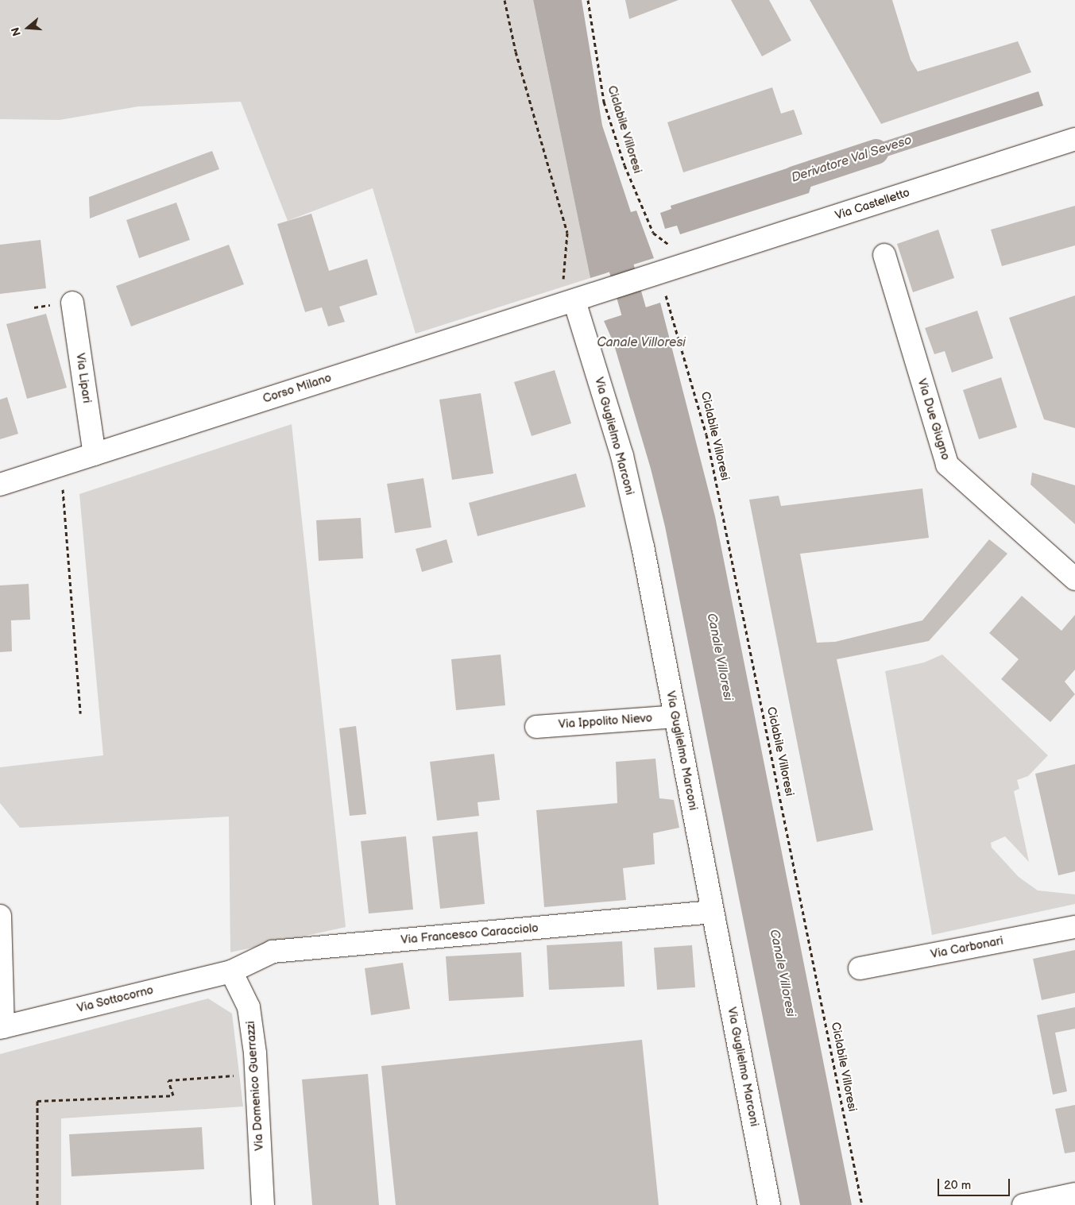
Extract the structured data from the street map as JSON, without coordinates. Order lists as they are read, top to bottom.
{
  "streets": {
    "street": [
      "Via Castelletto",
      "Via Lipari",
      "Corso Milano",
      "Via Due Giugno",
      "Via Guglielmo Marconi",
      "Via Ippolito Nievo",
      "Via Francesco Caracciolo",
      "Via Carbonari",
      "Via Sottocorno",
      "Via Domenico Guerrazzi"
    ],
    "path": ["Ciclabile Villoresi"]
  },
  "crossings": [
    ["Via Castelletto", "Corso Milano"],
    ["Via Lipari", "Corso Milano"],
    ["Corso Milano", "Via Guglielmo Marconi"],
    ["Via Guglielmo Marconi", "Via Ippolito Nievo"],
    ["Via Guglielmo Marconi", "Via Francesco Caracciolo"],
    ["Via Francesco Caracciolo", "Via Sottocorno"],
    ["Via Francesco Caracciolo", "Via Domenico Guerrazzi"],
    ["Via Sottocorno", "Via Domenico Guerrazzi"]
  ],
  "water": ["Derivatore Val Seveso", "Canale Villoresi"],
  "scale_bar": "20 m",
  "north": "left"
}
